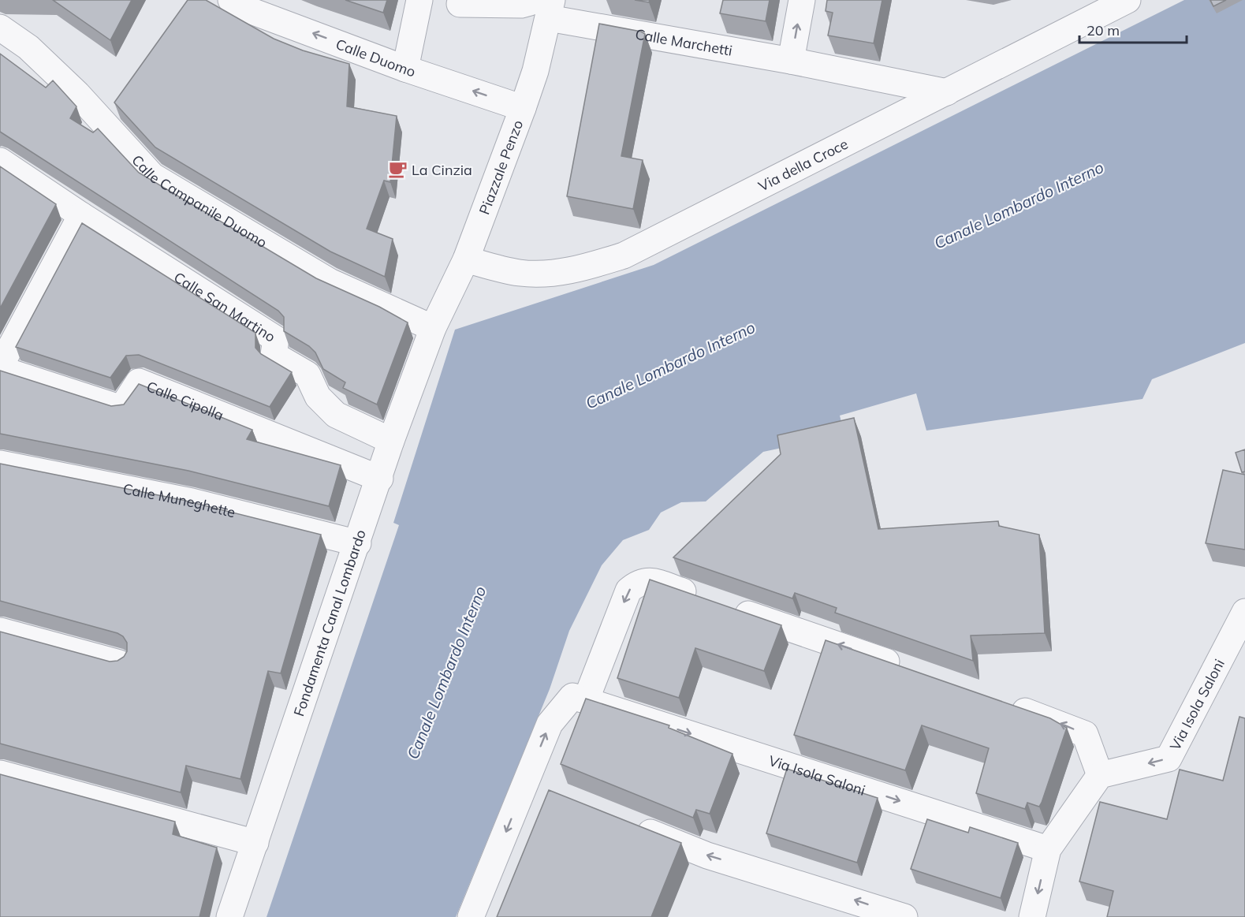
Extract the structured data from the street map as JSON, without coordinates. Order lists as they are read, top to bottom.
{
  "streets": {
    "street": [
      "Calle Marchetti",
      "Calle Duomo",
      "Via della Croce",
      "Piazzale Penzo",
      "Calle Campanile Duomo",
      "Calle San Martino",
      "Calle Cipolla",
      "Calle Muneghette",
      "Fondamenta Canal Lombardo",
      "Via Isola Saloni"
    ]
  },
  "crossings": [
    ["Calle Marchetti", "Via della Croce"],
    ["Calle Marchetti", "Piazzale Penzo"],
    ["Calle Duomo", "Piazzale Penzo"],
    ["Via della Croce", "Piazzale Penzo"],
    ["Piazzale Penzo", "Calle Campanile Duomo"],
    ["Piazzale Penzo", "Fondamenta Canal Lombardo"],
    ["Calle Campanile Duomo", "Fondamenta Canal Lombardo"],
    ["Calle San Martino", "Fondamenta Canal Lombardo"],
    ["Calle Cipolla", "Fondamenta Canal Lombardo"],
    ["Calle Muneghette", "Fondamenta Canal Lombardo"]
  ],
  "one_way": ["Calle Duomo"],
  "water": ["Canale Lombardo Interno"],
  "places": {
    "cafe": ["La Cinzia"]
  },
  "scale_bar": "20 m"
}
